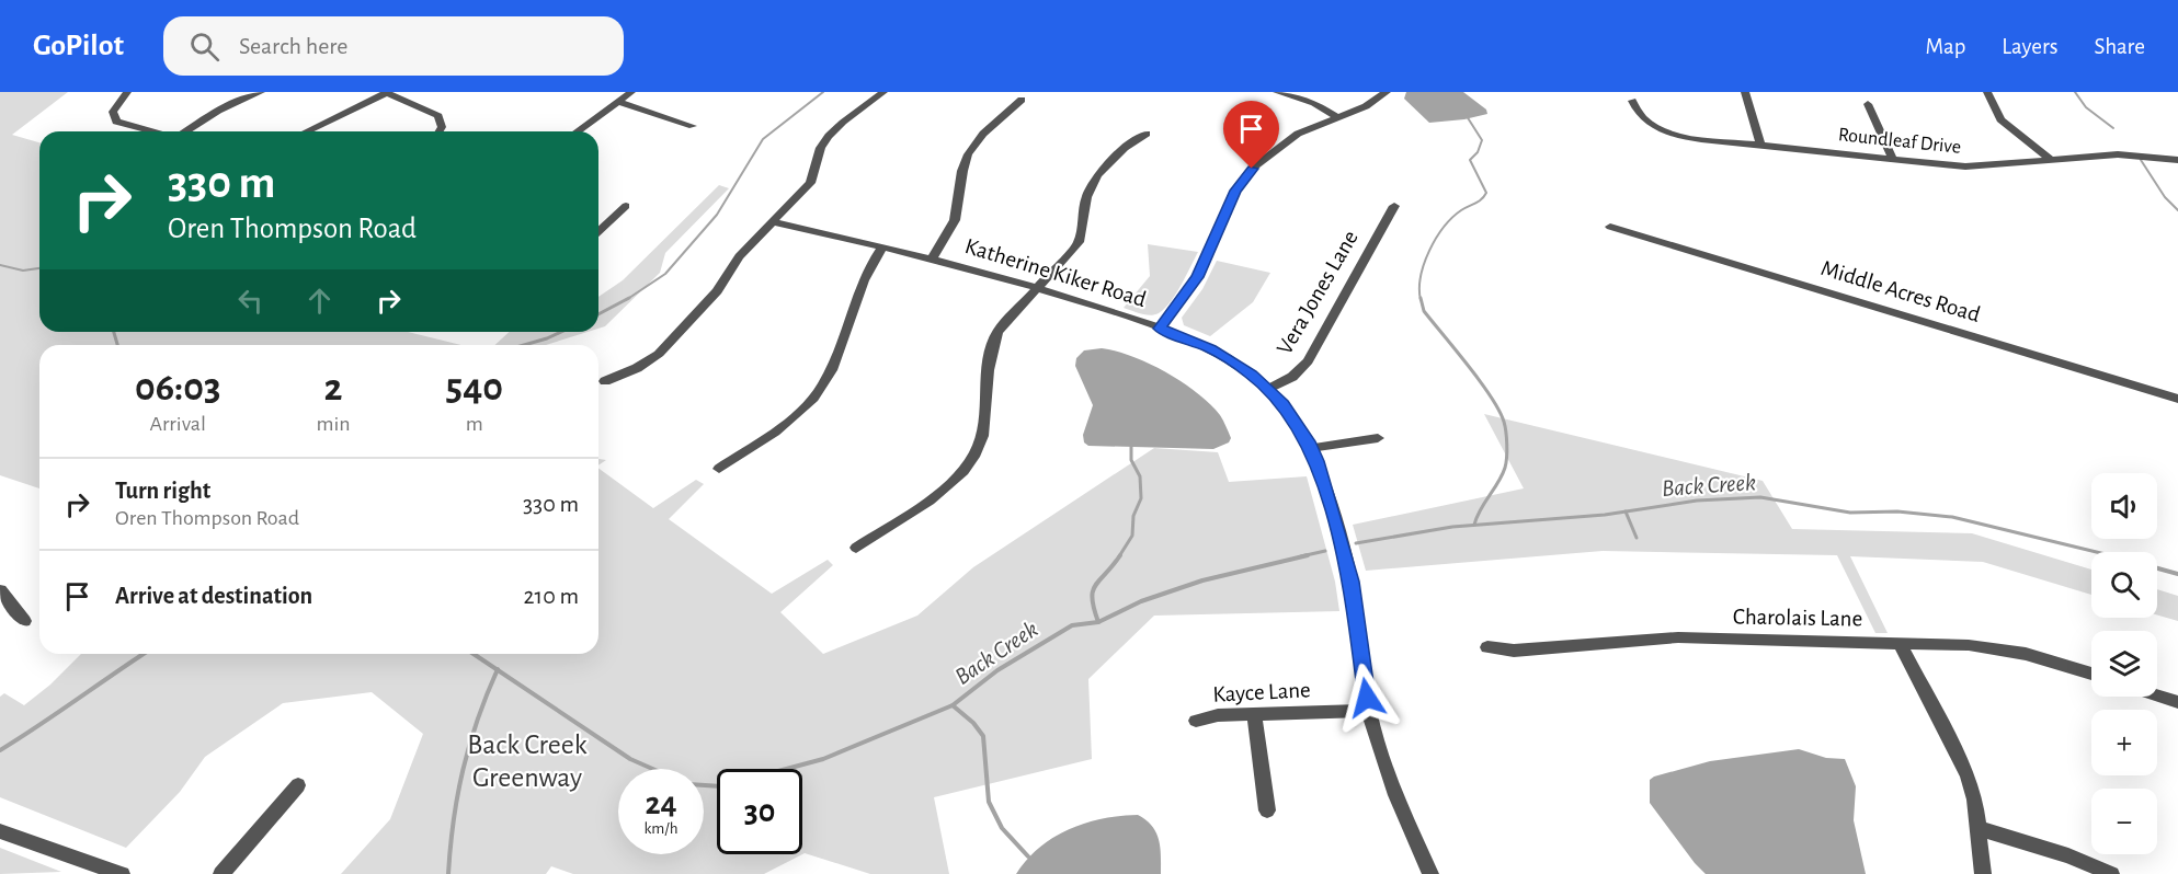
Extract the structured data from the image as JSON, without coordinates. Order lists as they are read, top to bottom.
{
  "streets": {
    "street": [
      "Roundleaf Drive",
      "Katherine Kiker Road",
      "Middle Acres Road",
      "Vera Jones Lane",
      "Charolais Lane",
      "Kayce Lane"
    ]
  },
  "crossings": [
    ["Katherine Kiker Road", "Vera Jones Lane"],
    ["Katherine Kiker Road", "Kayce Lane"]
  ],
  "water": ["Back Creek"],
  "parks": ["Back Creek Greenway"],
  "page": {
    "header": "GoPilot",
    "search": "Search here",
    "nav": ["Map", "Layers", "Share"],
    "turn": ["330 m", "Oren Thompson Road"],
    "eta": [
      "06:03",
      "Arrival",
      "2",
      "min",
      "540",
      "m"
    ],
    "list": [
      {
        "name": "Turn right",
        "note": "Oren Thompson Road",
        "value": "330 m"
      },
      {
        "name": "Arrive at destination",
        "value": "210 m"
      }
    ],
    "map_buttons": ["+", "−"],
    "speed": "24 km/h",
    "limit": "30"
  }
}
